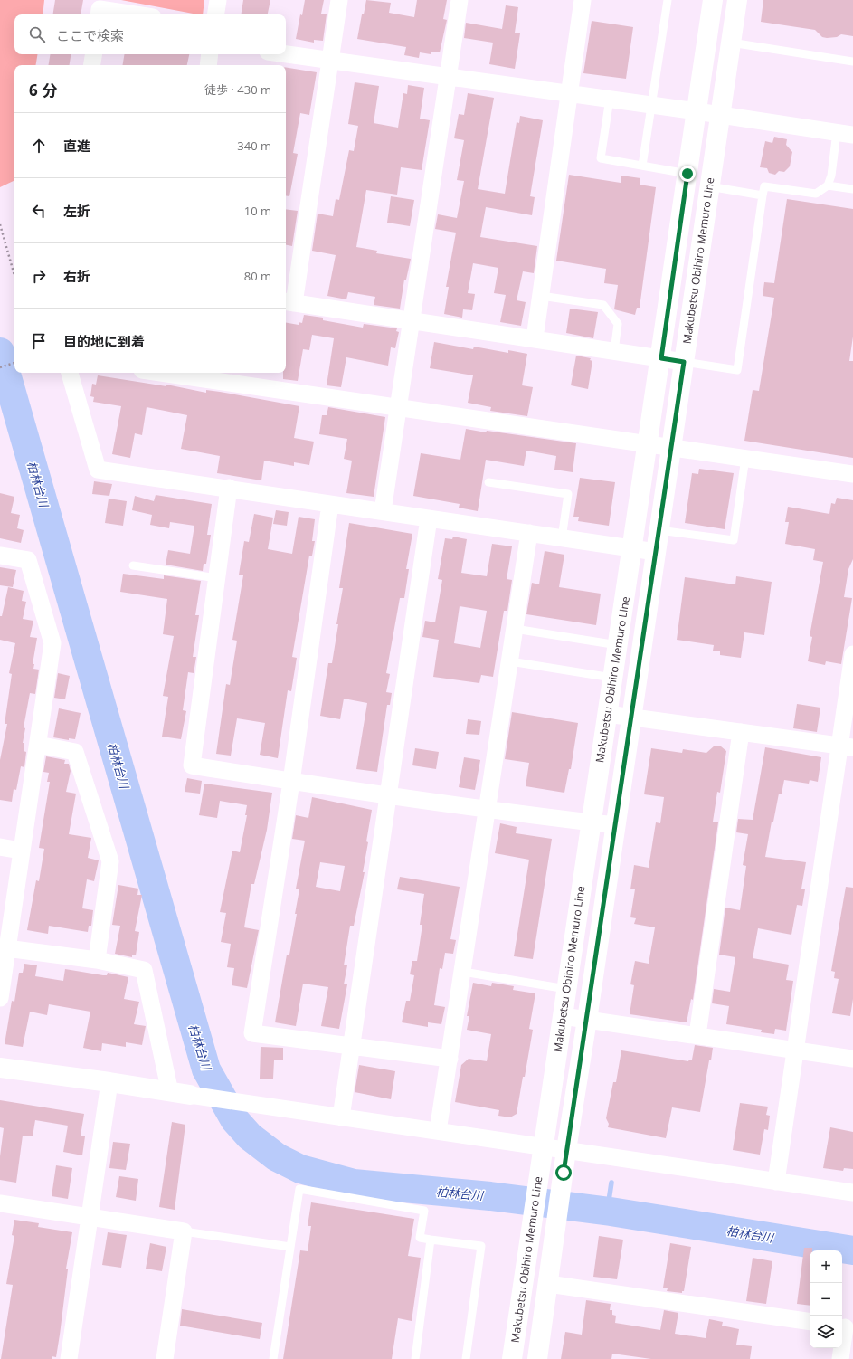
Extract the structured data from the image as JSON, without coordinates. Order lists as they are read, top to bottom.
{
  "streets": {
    "main road": ["Makubetsu Obihiro Memuro Line"]
  },
  "water": ["柏林台川"],
  "page": {
    "search": "ここで検索",
    "heading": ["6 分", "徒歩 · 430 m"],
    "list": [
      ["直進", "340 m"],
      ["左折", "10 m"],
      ["右折", "80 m"],
      "目的地に到着"
    ],
    "map_buttons": ["+", "−"]
  }
}
